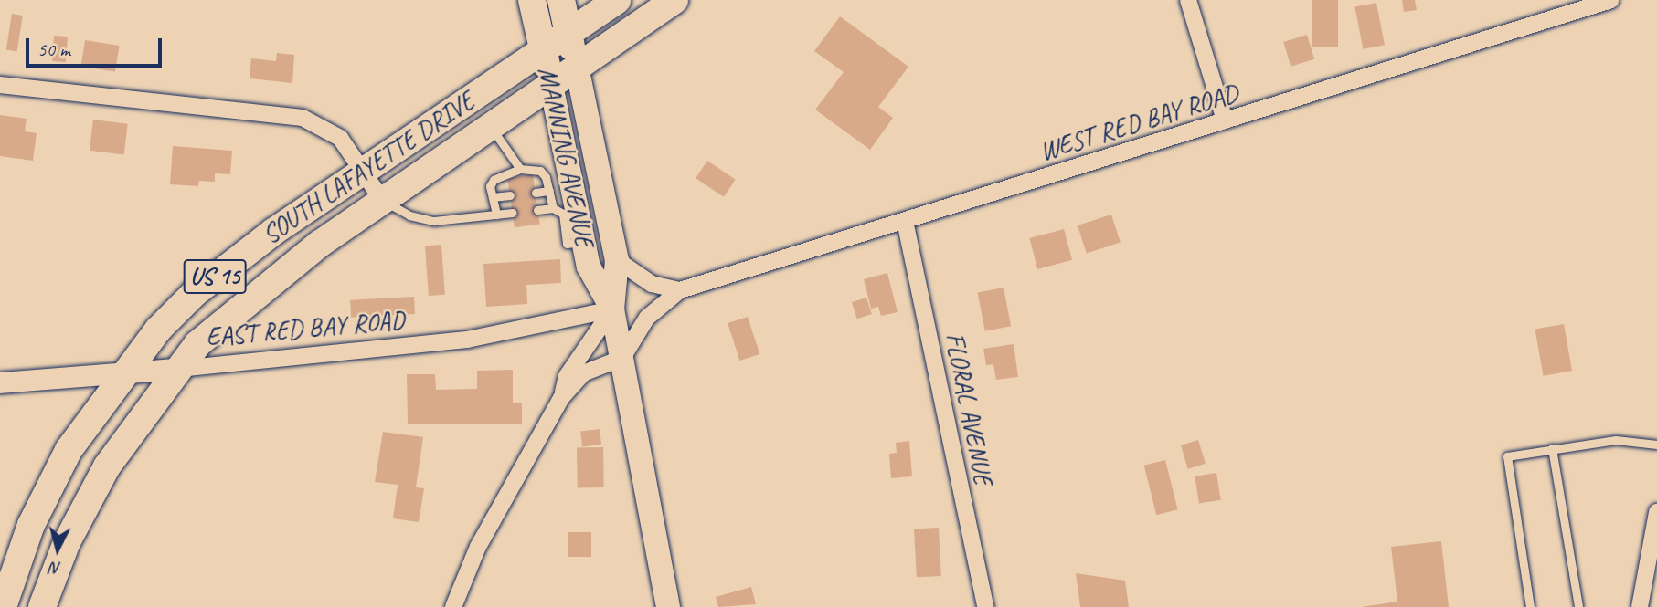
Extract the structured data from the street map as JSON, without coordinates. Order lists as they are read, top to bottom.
{
  "streets": {
    "main road": ["MANNING AVENUE", "SOUTH LAFAYETTE DRIVE", "US 15"],
    "street": ["WEST RED BAY ROAD", "EAST RED BAY ROAD", "FLORAL AVENUE"]
  },
  "crossings": [
    ["WEST RED BAY ROAD", "MANNING AVENUE"],
    ["WEST RED BAY ROAD", "FLORAL AVENUE"],
    ["MANNING AVENUE", "SOUTH LAFAYETTE DRIVE"],
    ["MANNING AVENUE", "US 15"],
    ["MANNING AVENUE", "EAST RED BAY ROAD"],
    ["SOUTH LAFAYETTE DRIVE", "US 15"],
    ["SOUTH LAFAYETTE DRIVE", "EAST RED BAY ROAD"]
  ],
  "scale_bar": "50 m",
  "north": "bottom"
}
